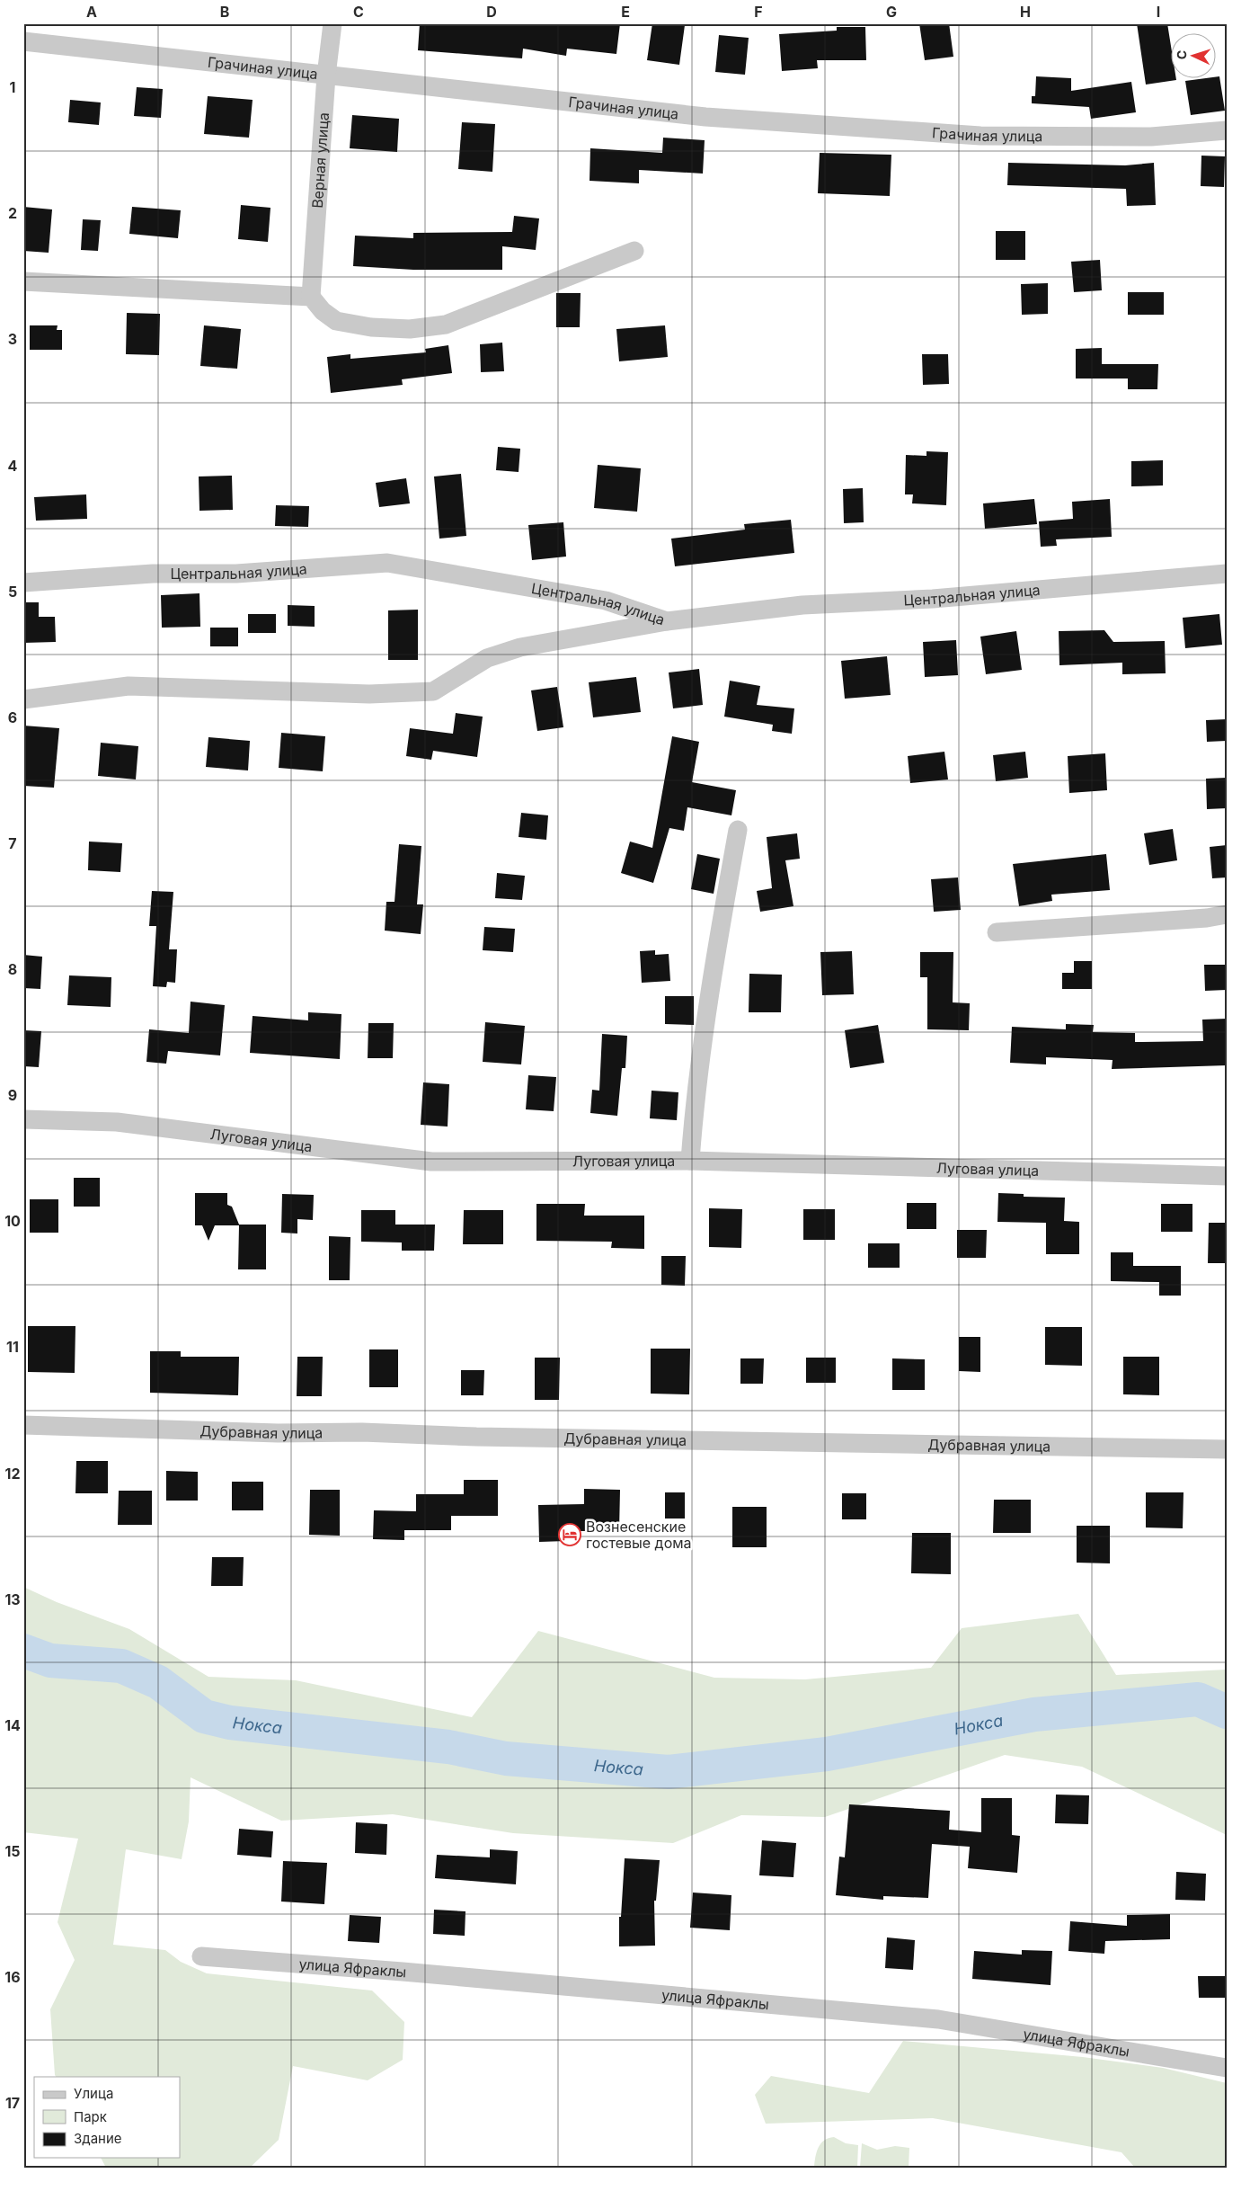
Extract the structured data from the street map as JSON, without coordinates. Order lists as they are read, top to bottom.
{
  "streets": {
    "street": [
      "Грачиная улица",
      "Верная улица",
      "Центральная улица",
      "Луговая улица",
      "Дубравная улица",
      "улица Яфраклы"
    ]
  },
  "crossings": [
    ["Грачиная улица", "Верная улица"]
  ],
  "water": ["Нокса"],
  "places": {
    "hotel": ["Вознесенские гостевые дома"]
  },
  "legend": ["Улица", "Парк", "Здание"],
  "north": "left",
  "grid": {
    "columns": [
      "A",
      "B",
      "C",
      "D",
      "E",
      "F",
      "G",
      "H",
      "I"
    ],
    "rows": [
      "1",
      "2",
      "3",
      "4",
      "5",
      "6",
      "7",
      "8",
      "9",
      "10",
      "11",
      "12",
      "13",
      "14",
      "15",
      "16",
      "17"
    ]
  }
}
